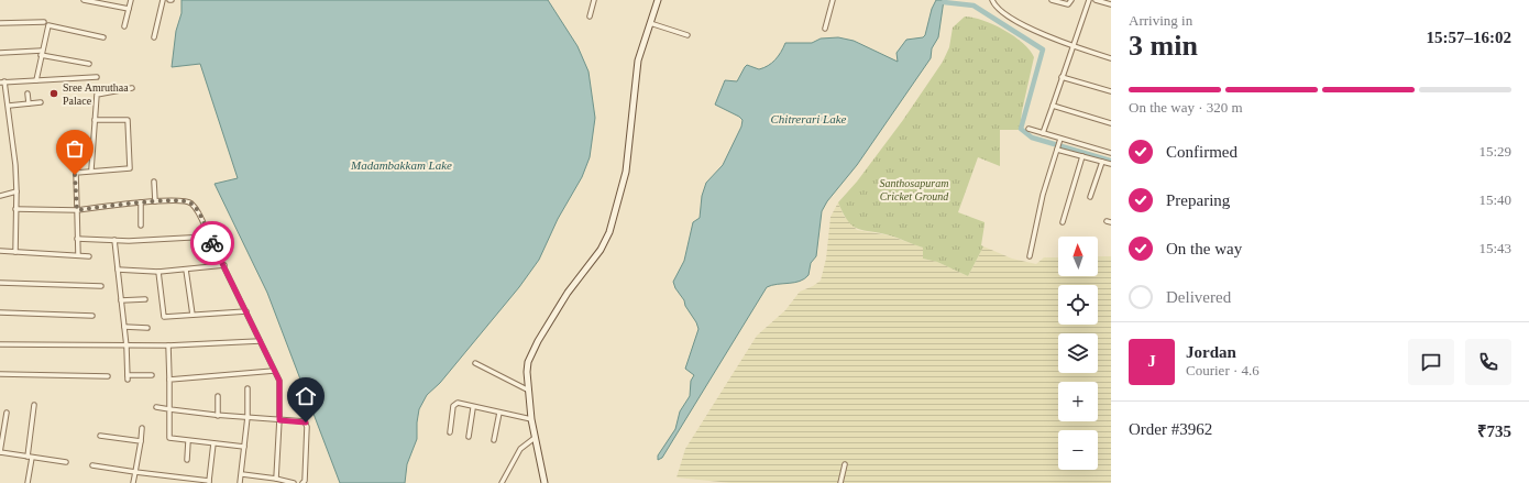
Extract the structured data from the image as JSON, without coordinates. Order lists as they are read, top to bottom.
{
  "water": ["Chitrerari Lake", "Madambakkam Lake"],
  "parks": ["Santhosapuram Cricket Ground"],
  "places": ["Sree Amruthaa Palace"],
  "north": "top",
  "page": {
    "heading": ["3 min", "Arriving in", "15:57–16:02"],
    "panel": [
      "Jordan",
      "Courier · 4.6",
      "Order #3962",
      "₹735"
    ],
    "bar": "On the way · 320 m",
    "list": [
      ["Confirmed", "15:29"],
      ["Preparing", "15:40"],
      ["On the way", "15:43"],
      "Delivered"
    ],
    "map_buttons": ["+", "−"],
    "round": "J"
  }
}
